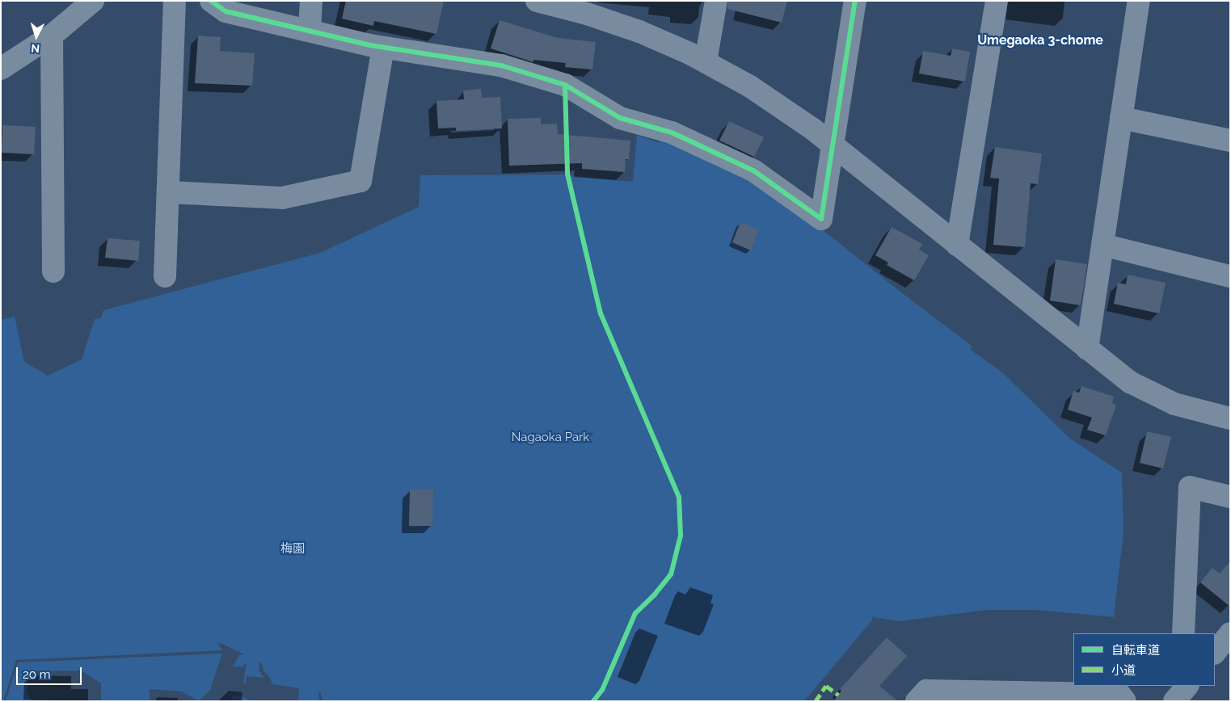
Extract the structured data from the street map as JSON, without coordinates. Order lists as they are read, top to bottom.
{
  "districts": ["Umegaoka 3-chome"],
  "parks": ["Nagaoka Park", "梅園"],
  "legend": ["自転車道", "小道"],
  "scale_bar": "20 m",
  "north": "bottom"
}
